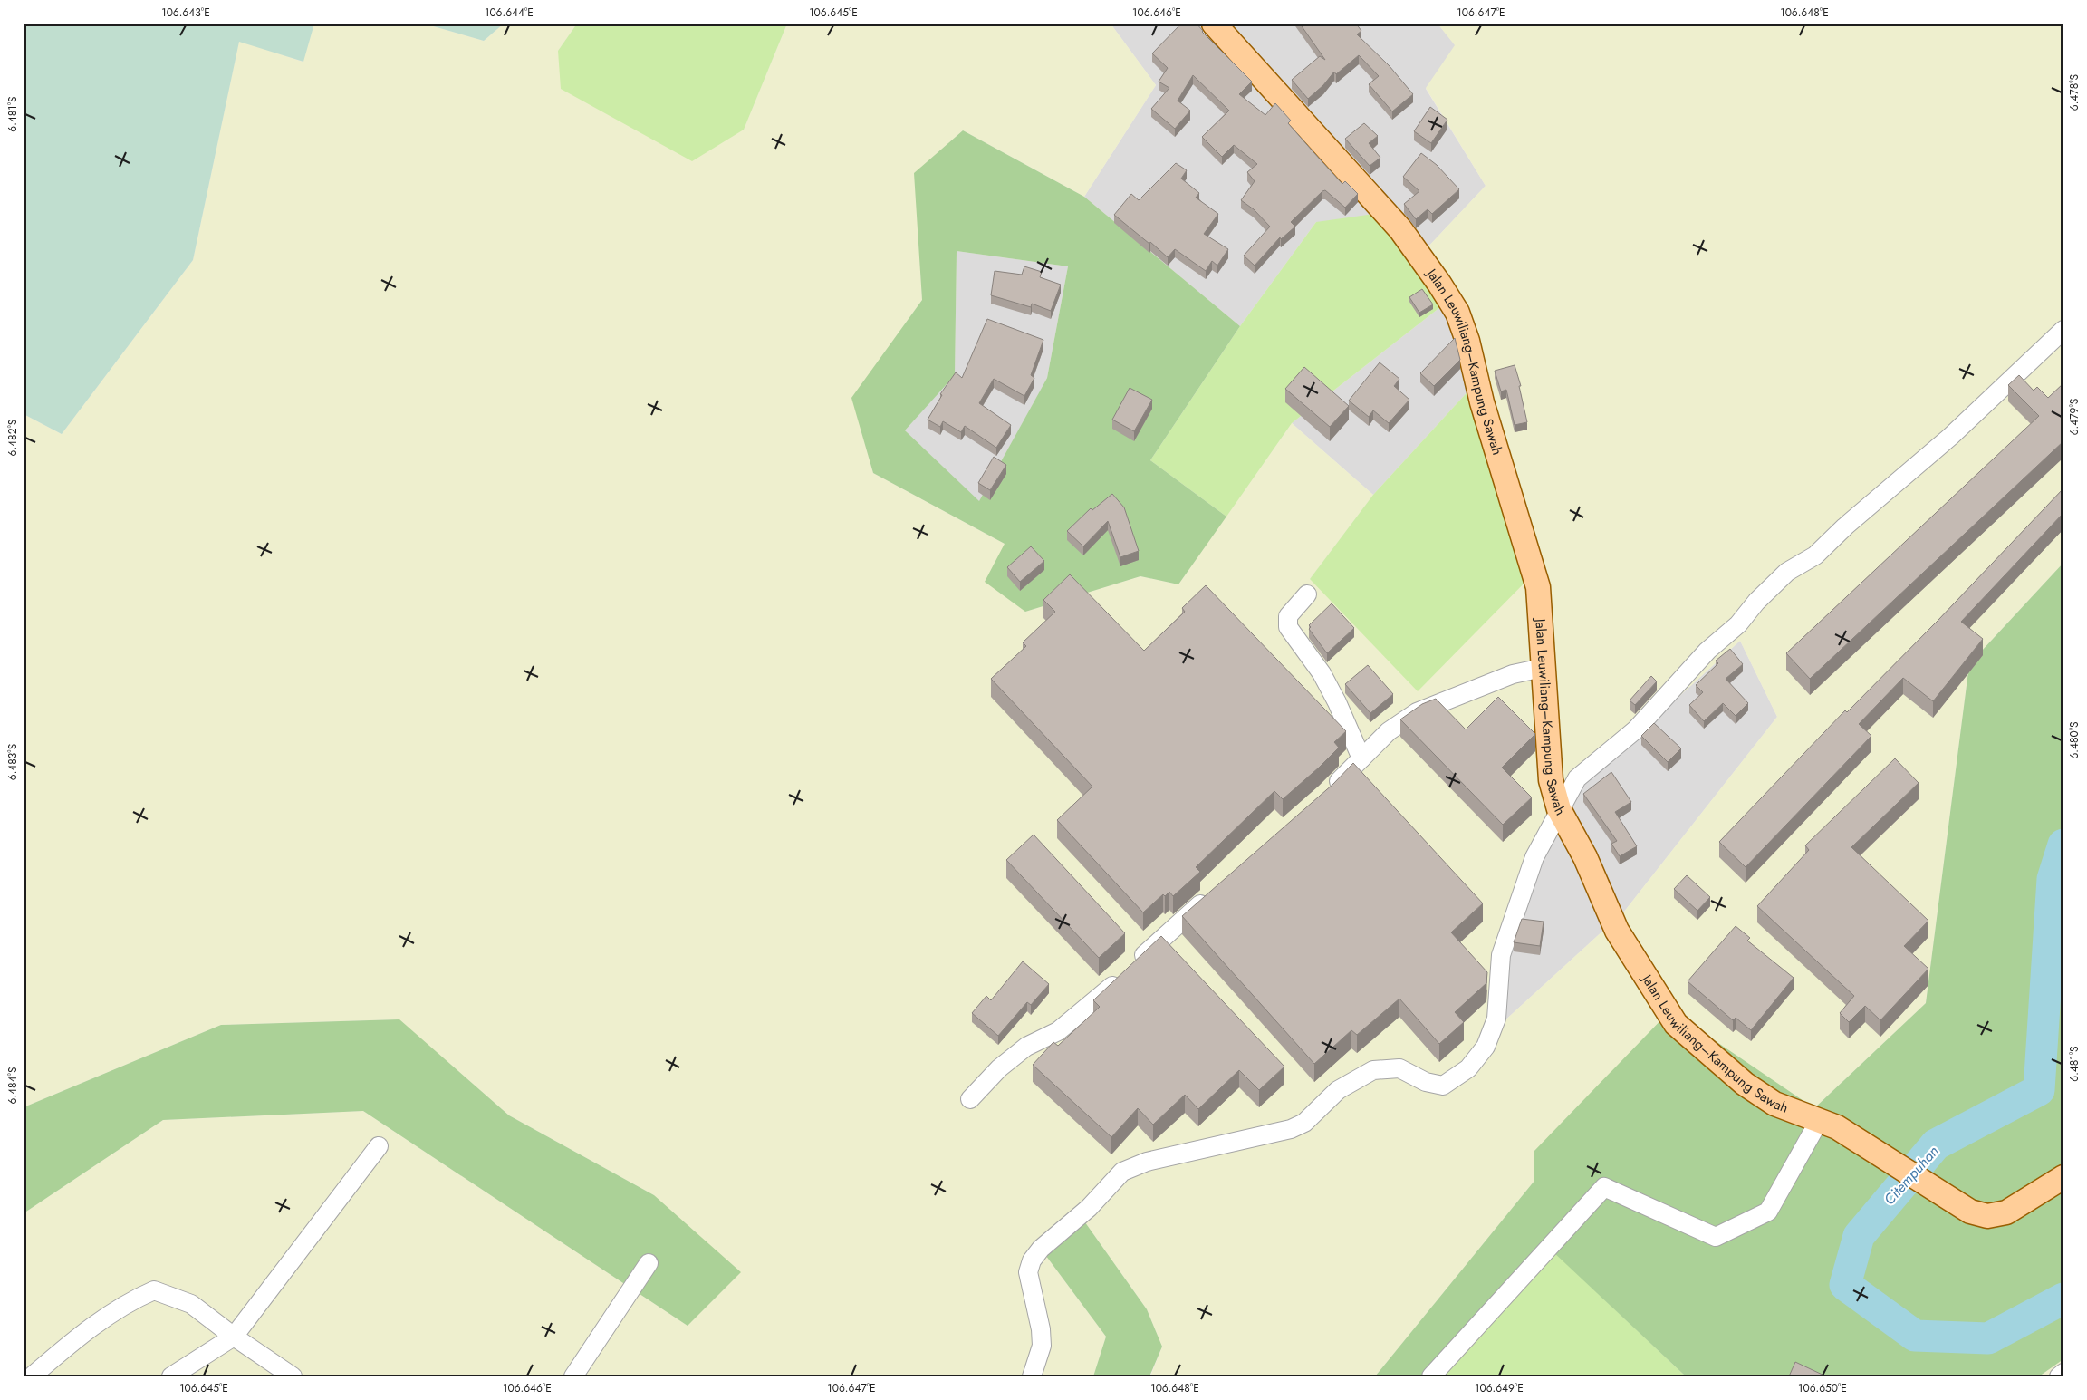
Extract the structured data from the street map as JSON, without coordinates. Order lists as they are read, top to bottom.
{
  "streets": {
    "main road": ["Jalan Leuwiliang–Kampung Sawah"]
  },
  "water": ["Citempuhan"],
  "coordinates": [
    "106.643°E",
    "106.644°E",
    "106.645°E",
    "106.646°E",
    "106.647°E",
    "106.648°E",
    "6.478°S",
    "6.481°S",
    "6.479°S",
    "6.482°S",
    "6.480°S",
    "6.483°S",
    "6.484°S",
    "106.649°E",
    "106.650°E"
  ]
}
